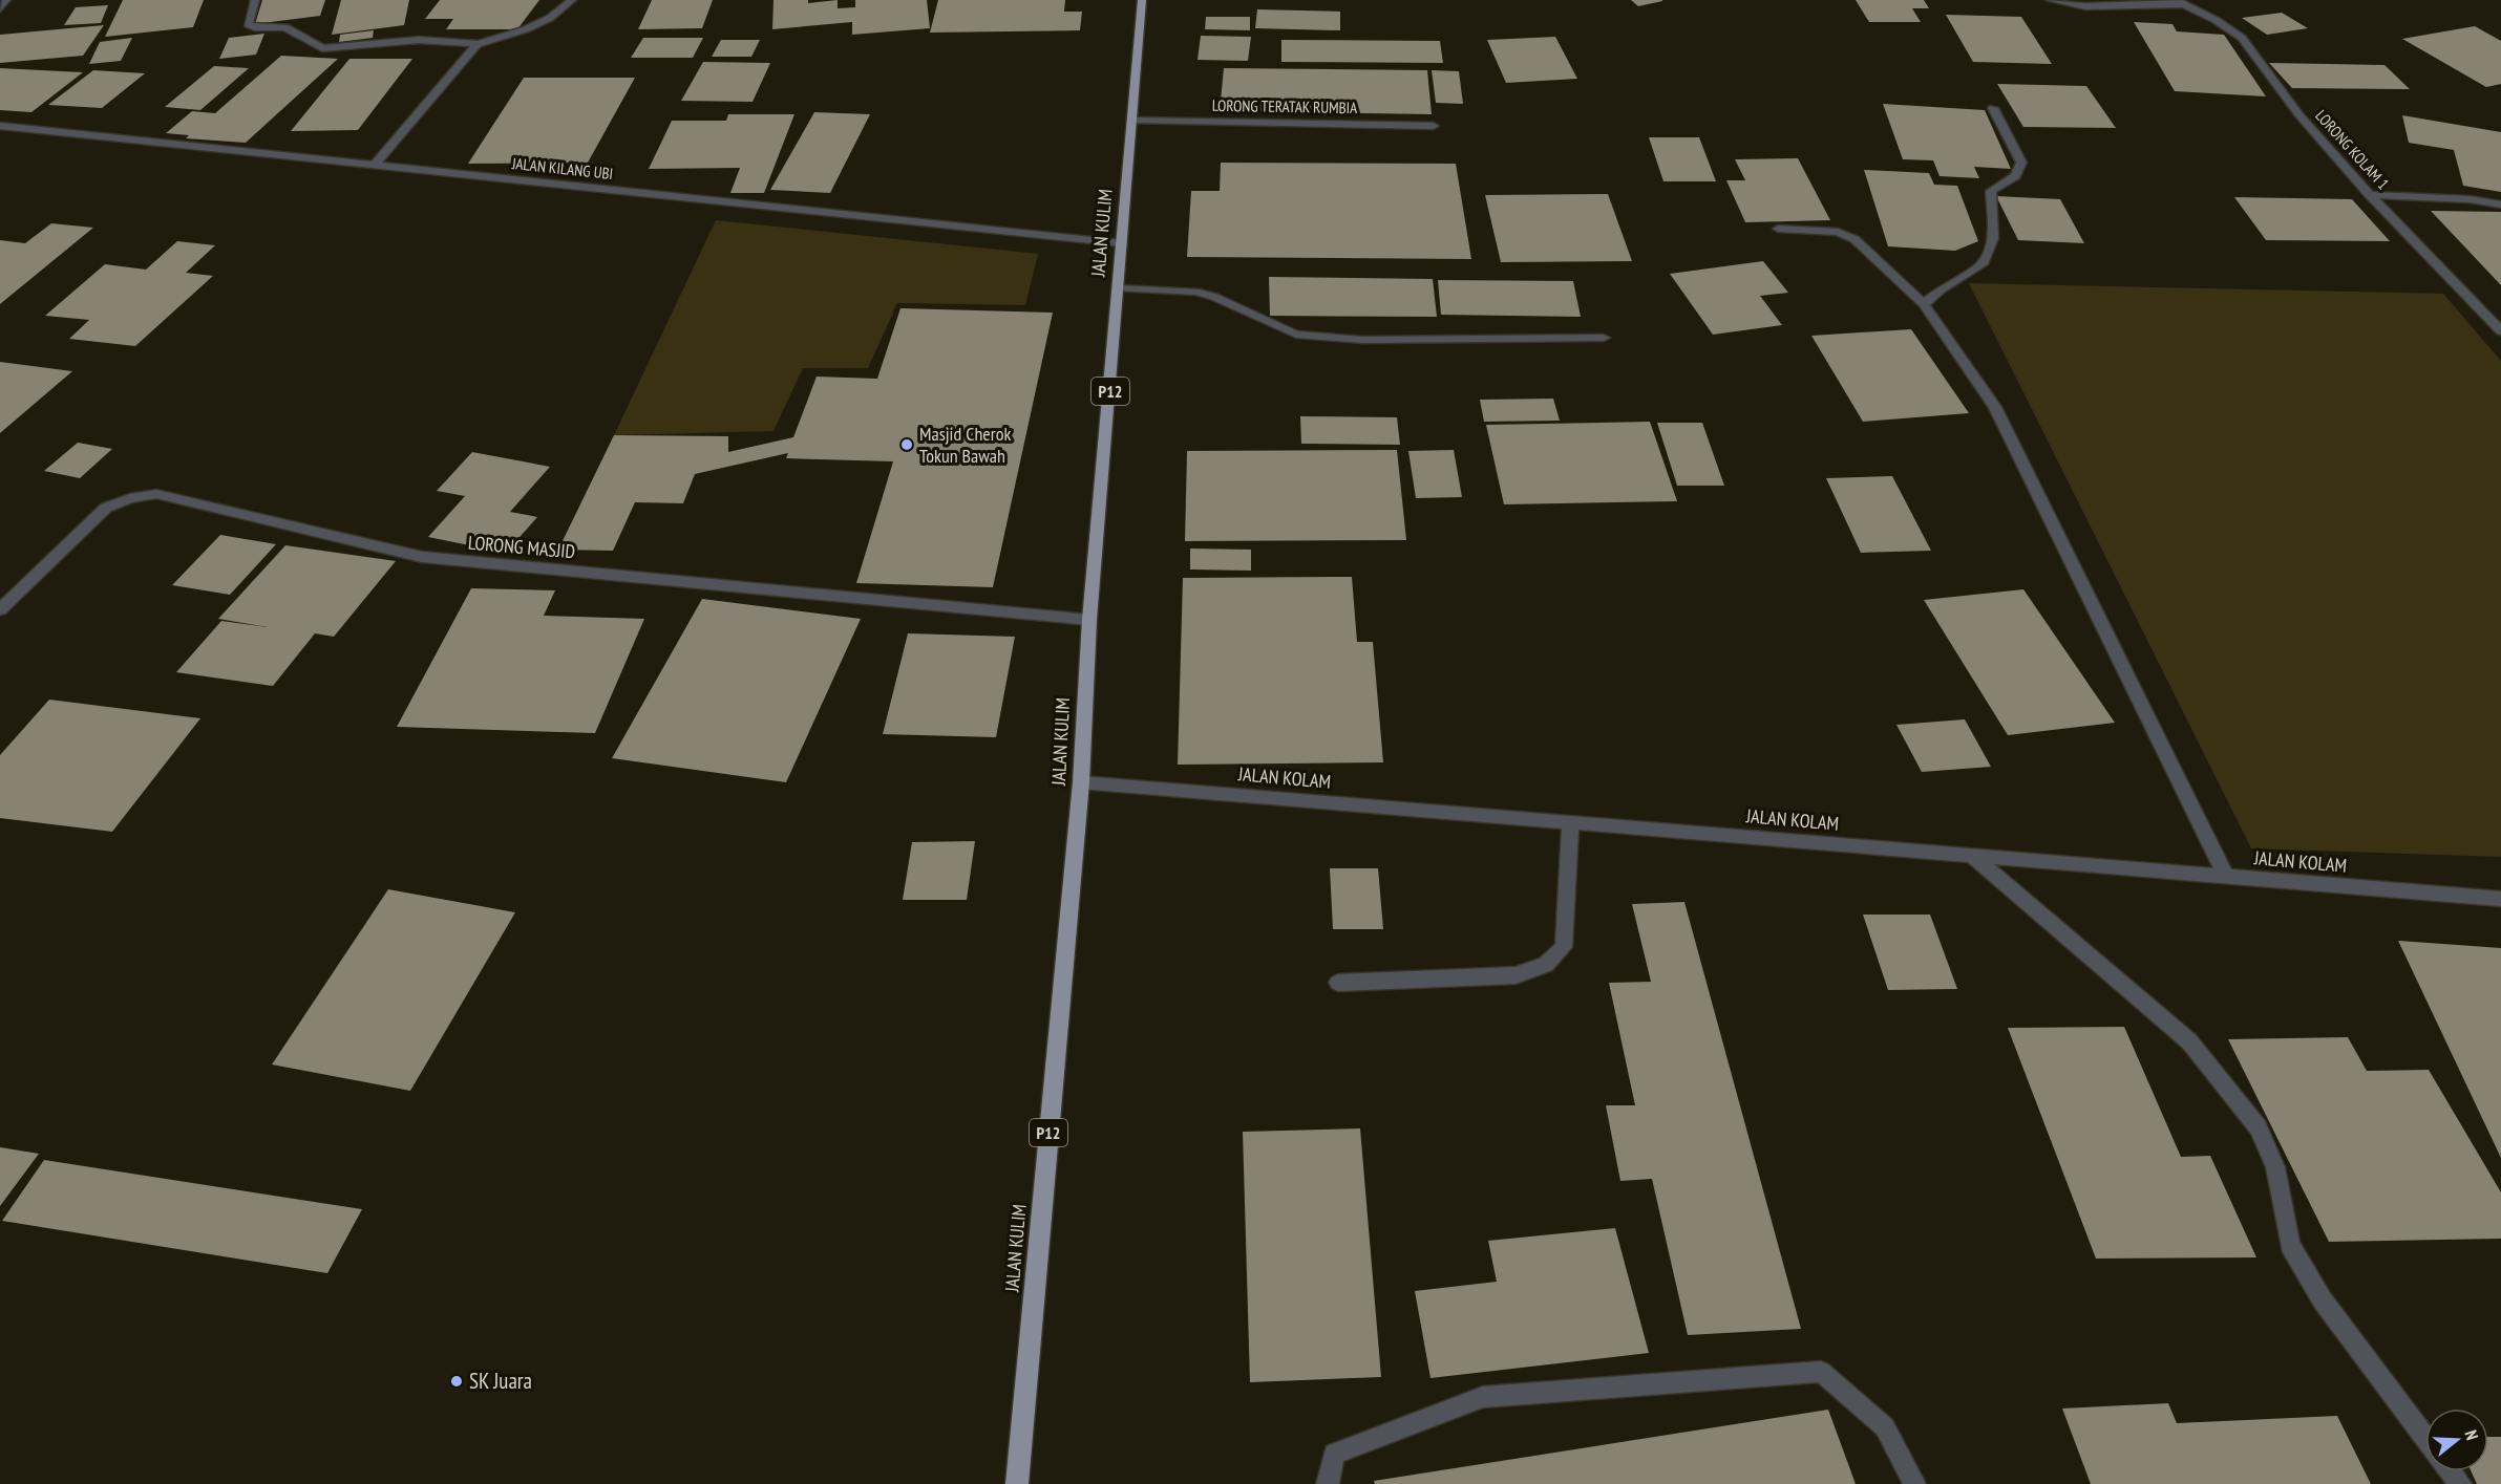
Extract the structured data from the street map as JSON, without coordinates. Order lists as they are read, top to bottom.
{
  "streets": {
    "main road": ["JALAN KULIM", "P12"],
    "street": [
      "LORONG TERATAK RUMBIA",
      "LORONG KOLAM 1",
      "JALAN KILANG UBI",
      "LORONG MASJID",
      "JALAN KOLAM"
    ]
  },
  "crossings": [
    ["LORONG TERATAK RUMBIA", "JALAN KULIM"],
    ["JALAN KILANG UBI", "JALAN KULIM"],
    ["JALAN KULIM", "LORONG MASJID"],
    ["JALAN KULIM", "JALAN KOLAM"]
  ],
  "places": ["Masjid Cherok Tokun Bawah", "SK Juara"],
  "north": "right"
}
